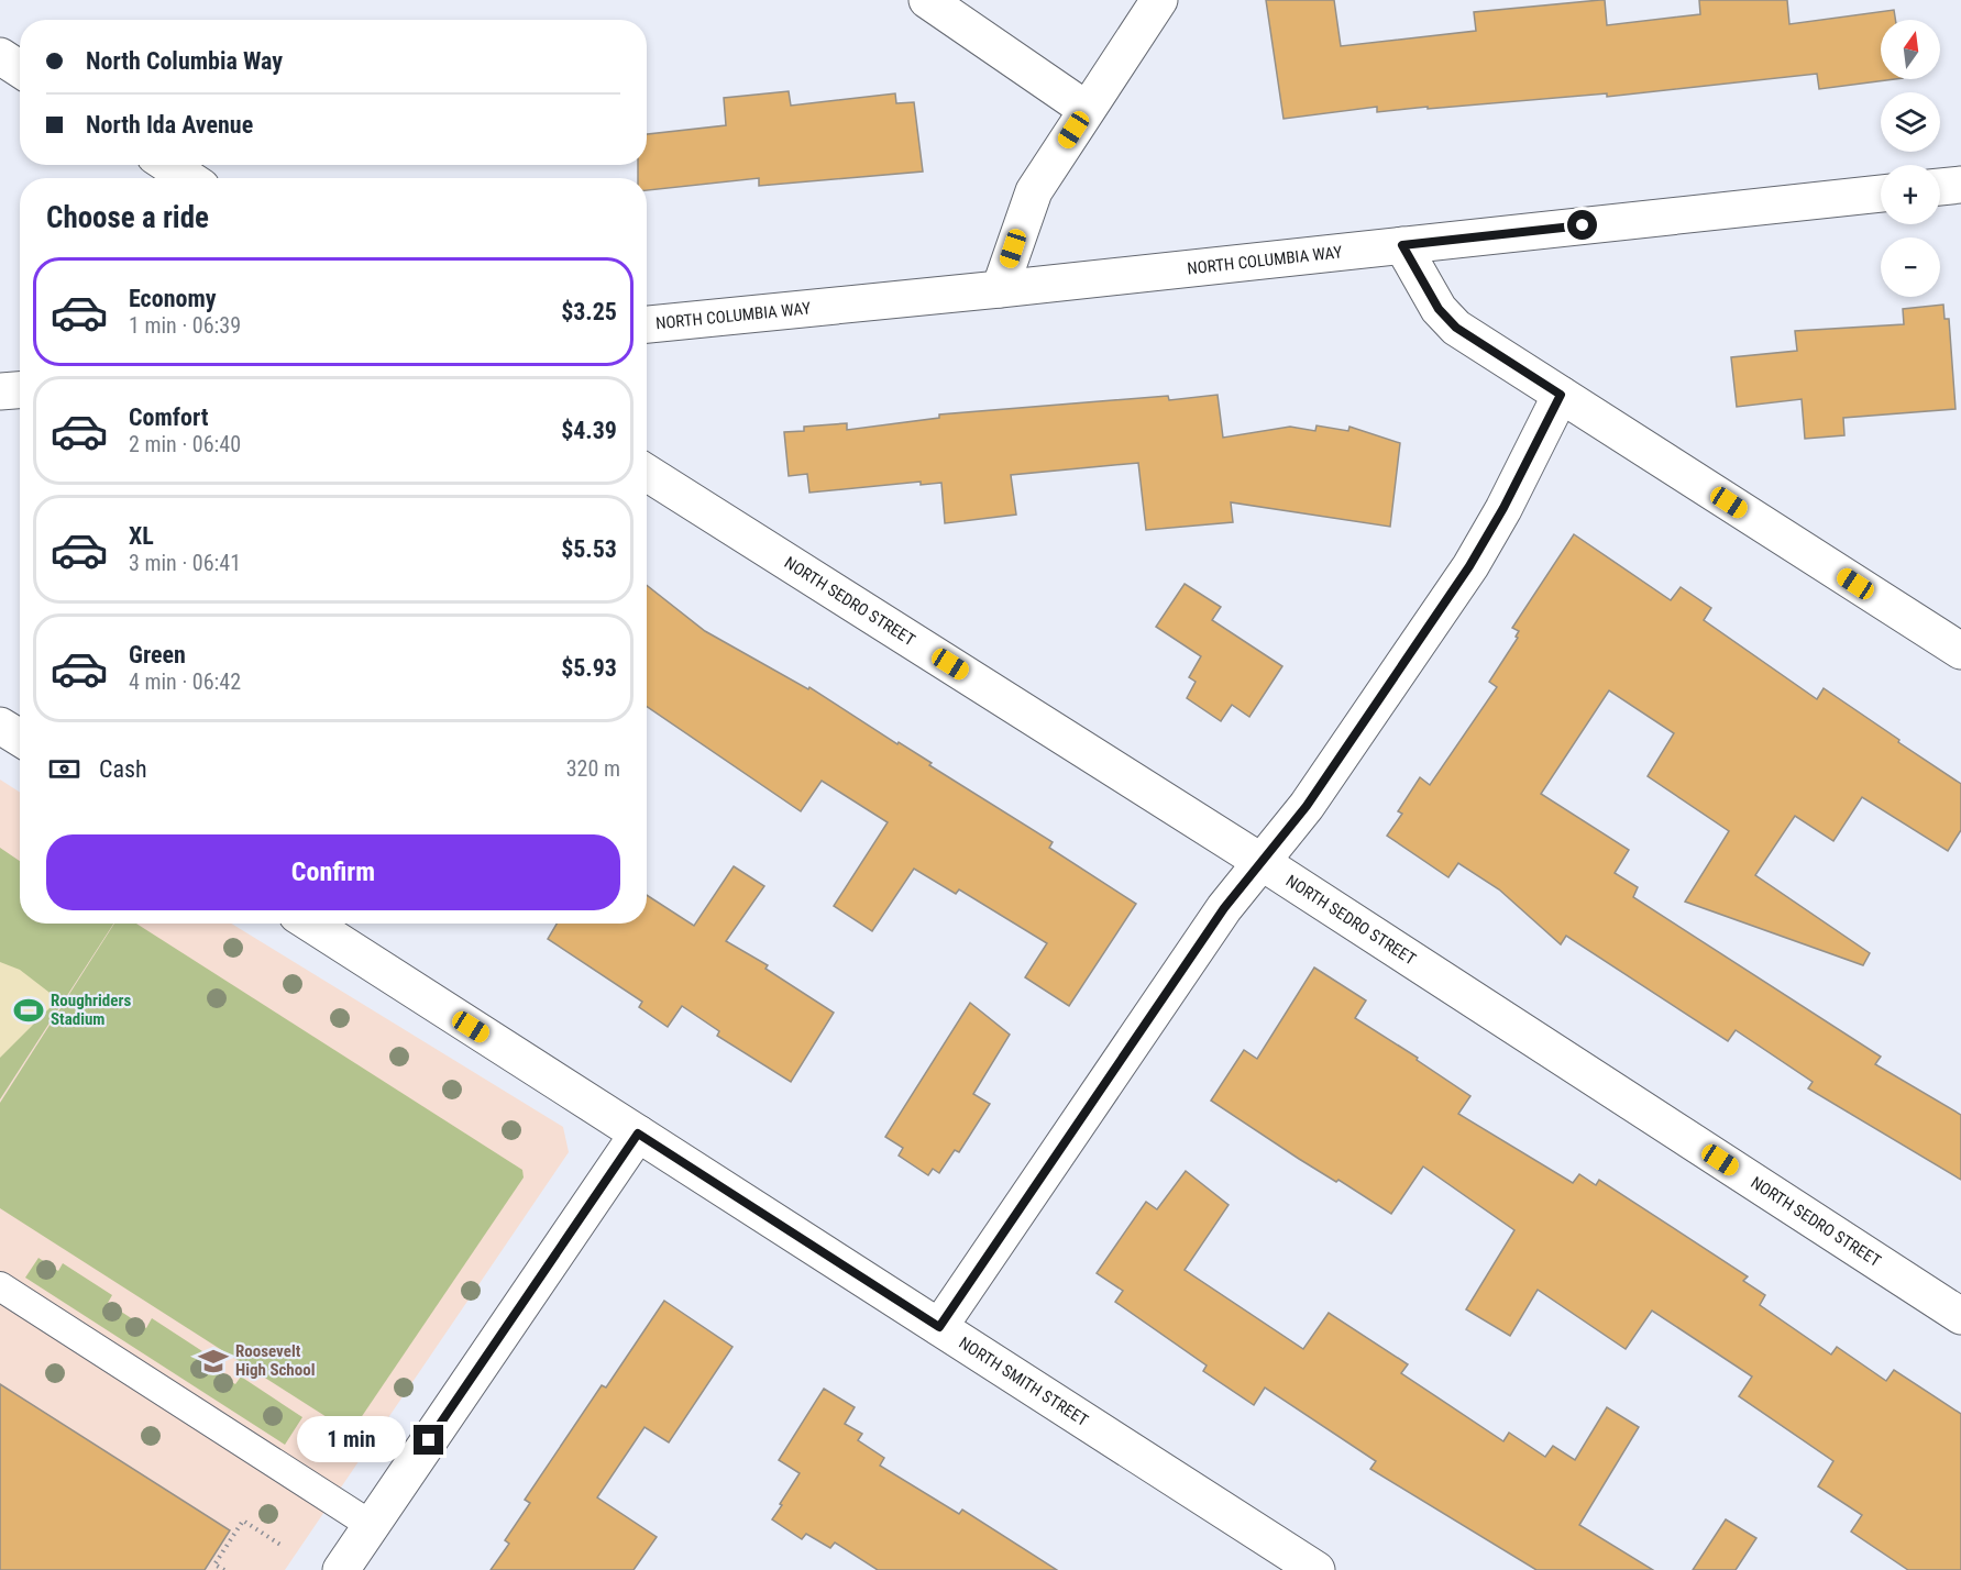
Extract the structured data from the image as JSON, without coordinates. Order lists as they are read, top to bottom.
{
  "streets": {
    "street": ["NORTH COLUMBIA WAY", "NORTH SEDRO STREET", "NORTH SMITH STREET"]
  },
  "places": {
    "sports": ["Roughriders Stadium"],
    "school or university": ["Roosevelt High School"]
  },
  "north": "top",
  "page": {
    "map_buttons": ["+", "−"],
    "banner": ["North Columbia Way", "North Ida Avenue"],
    "heading": "Choose a ride",
    "list": [
      {
        "name": "Economy",
        "note": "1 min · 06:39",
        "value": "$3.25"
      },
      {
        "name": "Comfort",
        "note": "2 min · 06:40",
        "value": "$4.39"
      },
      {
        "name": "XL",
        "note": "3 min · 06:41",
        "value": "$5.53"
      },
      {
        "name": "Green",
        "note": "4 min · 06:42",
        "value": "$5.93"
      }
    ],
    "pay": ["Cash", "320 m"],
    "buttons": "Confirm",
    "bubble": "1 min"
  }
}
